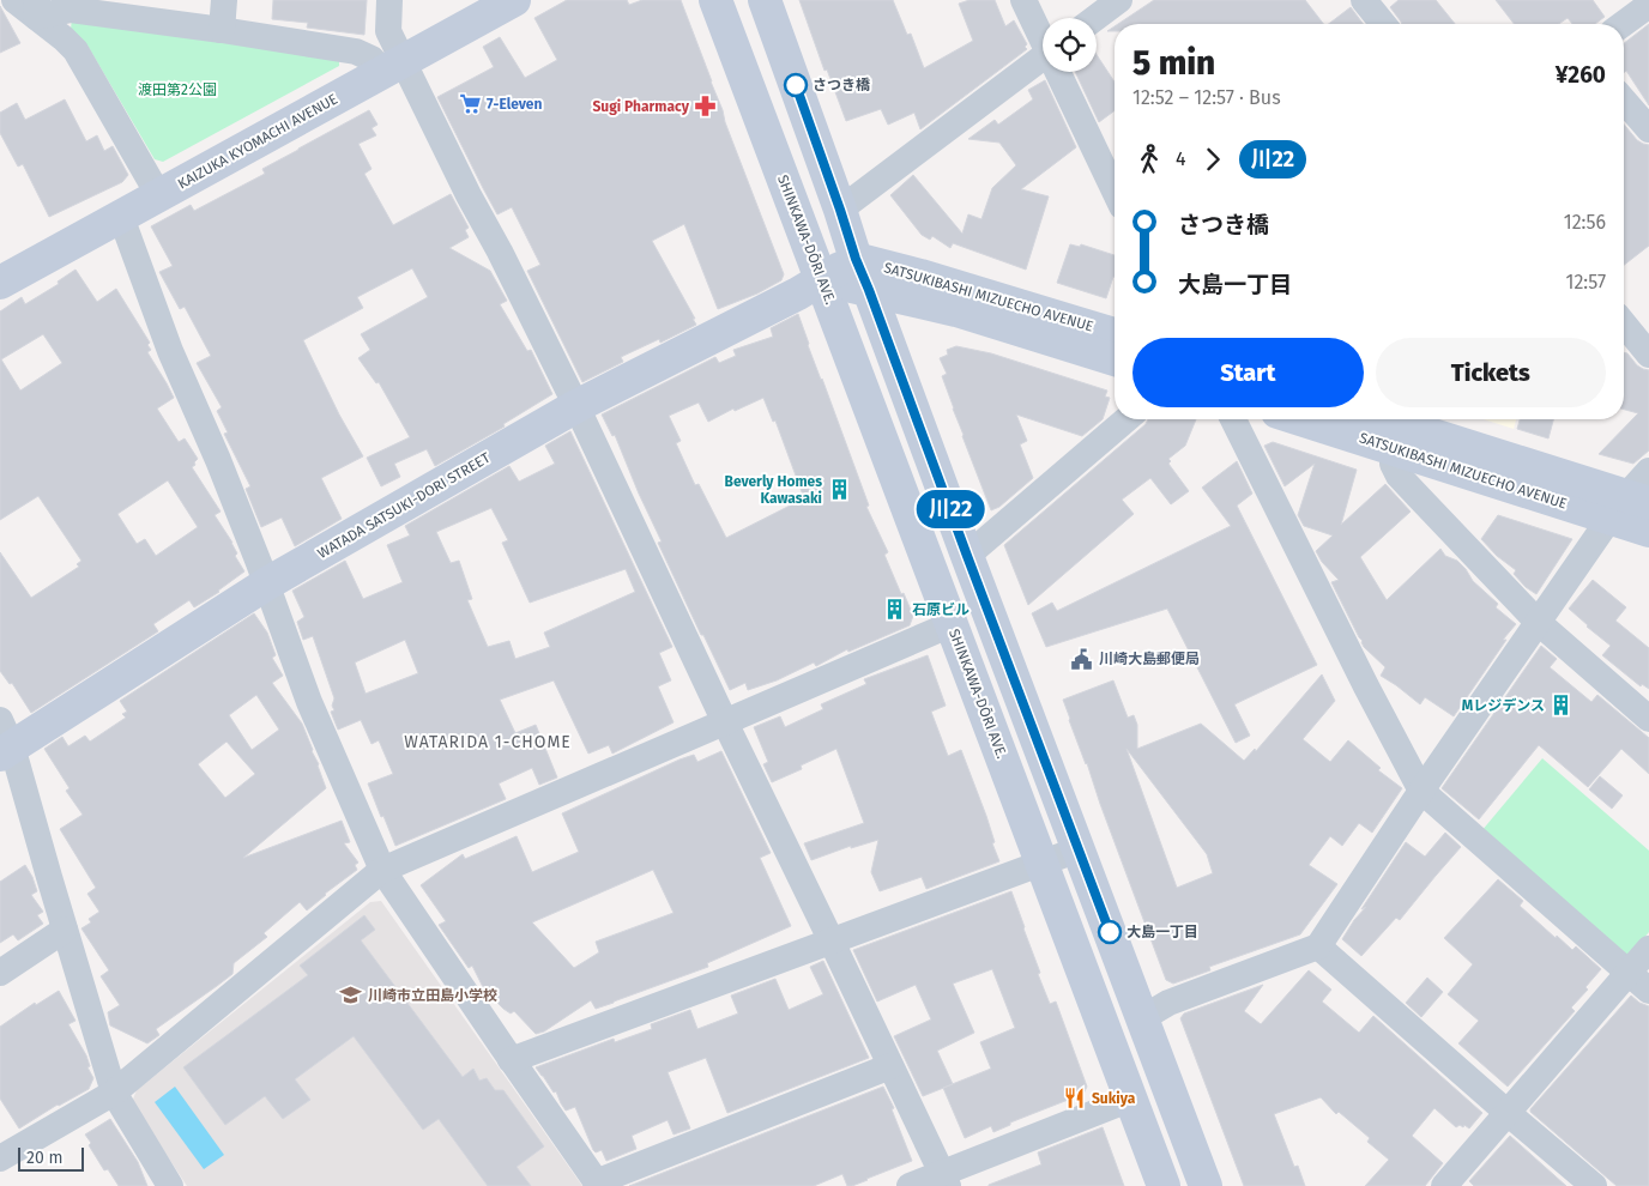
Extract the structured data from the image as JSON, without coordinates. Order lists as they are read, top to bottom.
{
  "streets": {
    "street": [
      "KAIZUKA KYOMACHI AVENUE",
      "SHINKAWA-DŌRI AVE.",
      "SATSUKIBASHI MIZUECHO AVENUE",
      "WATADA SATSUKI-DORI STREET"
    ]
  },
  "crossings": [
    ["SHINKAWA-DŌRI AVE.", "SATSUKIBASHI MIZUECHO AVENUE"],
    ["SHINKAWA-DŌRI AVE.", "WATADA SATSUKI-DORI STREET"],
    ["SATSUKIBASHI MIZUECHO AVENUE", "WATADA SATSUKI-DORI STREET"]
  ],
  "districts": ["WATARIDA 1-CHOME"],
  "parks": ["渡田第2公園"],
  "places": {
    "other": ["さつき橋", "大島一丁目"],
    "supermarket": ["7-Eleven"],
    "pharmacy": ["Sugi Pharmacy"],
    "building": ["Beverly Homes Kawasaki", "石原ビル", "Mレジデンス"],
    "public building": ["川崎大島郵便局"],
    "school or university": ["川崎市立田島小学校"],
    "restaurant": ["Sukiya"]
  },
  "lines": ["bus line 川22"],
  "scale_bar": "20 m",
  "page": {
    "on_map": "川22",
    "heading": ["5 min", "12:52 – 12:57 · Bus", "¥260"],
    "legs": ["4", "川22"],
    "list": [
      {
        "name": "さつき橋",
        "value": "12:56"
      },
      {
        "name": "大島一丁目",
        "value": "12:57"
      }
    ],
    "buttons": ["Start", "Tickets"],
    "scale": "20 m"
  }
}
